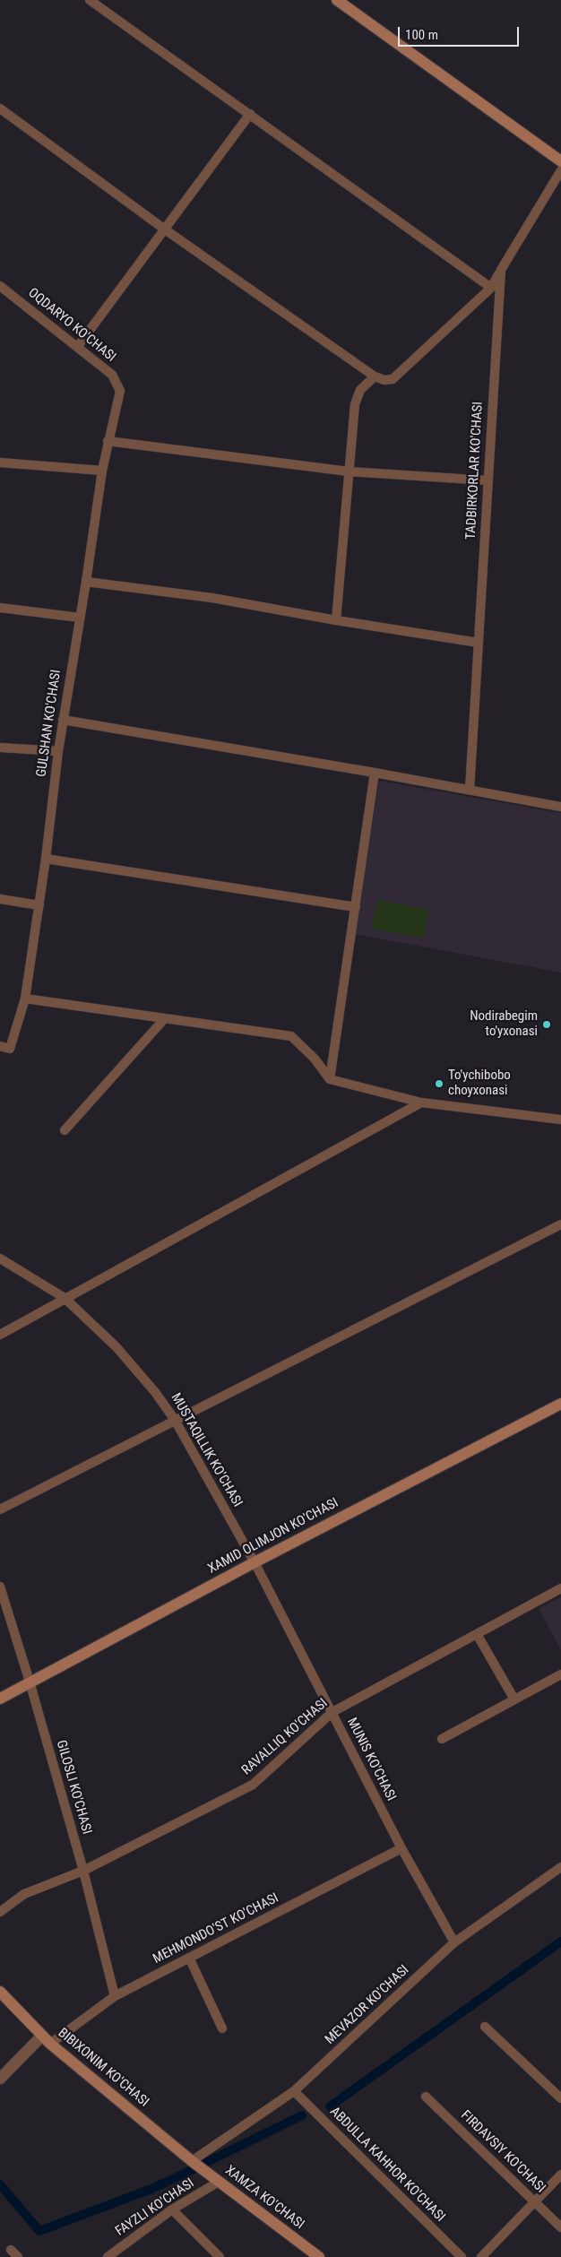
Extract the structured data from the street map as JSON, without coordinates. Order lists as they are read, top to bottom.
{
  "streets": {
    "main road": ["XAMID OLIMJON KO'CHASI", "BIBIXONIM KO'CHASI", "XAMZA KO'CHASI"],
    "street": [
      "OQDARYO KO'CHASI",
      "TADBIRKORLAR KO'CHASI",
      "GULSHAN KO'CHASI",
      "MUSTAQILLIK KO'CHASI",
      "RAVALLIQ KO'CHASI",
      "MUNIS KO'CHASI",
      "GILOSLI KO'CHASI",
      "MEHMONDO'ST KO'CHASI",
      "MEVAZOR KO'CHASI",
      "FIRDAVSIY KO'CHASI",
      "ABDULLA KAHHOR KO'CHASI",
      "FAYZLI KO'CHASI"
    ]
  },
  "crossings": [
    ["OQDARYO KO'CHASI", "GULSHAN KO'CHASI"],
    ["MUSTAQILLIK KO'CHASI", "XAMID OLIMJON KO'CHASI"],
    ["MUSTAQILLIK KO'CHASI", "MUNIS KO'CHASI"],
    ["XAMID OLIMJON KO'CHASI", "MUNIS KO'CHASI"],
    ["XAMID OLIMJON KO'CHASI", "GILOSLI KO'CHASI"],
    ["RAVALLIQ KO'CHASI", "MUNIS KO'CHASI"],
    ["RAVALLIQ KO'CHASI", "GILOSLI KO'CHASI"],
    ["MUNIS KO'CHASI", "MEHMONDO'ST KO'CHASI"],
    ["MUNIS KO'CHASI", "MEVAZOR KO'CHASI"],
    ["GILOSLI KO'CHASI", "MEHMONDO'ST KO'CHASI"],
    ["MEHMONDO'ST KO'CHASI", "BIBIXONIM KO'CHASI"],
    ["MEVAZOR KO'CHASI", "BIBIXONIM KO'CHASI"],
    ["MEVAZOR KO'CHASI", "ABDULLA KAHHOR KO'CHASI"],
    ["MEVAZOR KO'CHASI", "XAMZA KO'CHASI"],
    ["BIBIXONIM KO'CHASI", "XAMZA KO'CHASI"],
    ["XAMZA KO'CHASI", "FAYZLI KO'CHASI"]
  ],
  "places": ["Nodirabegim to'yxonasi", "To'ychibobo choyxonasi"],
  "scale_bar": "100 m"
}
